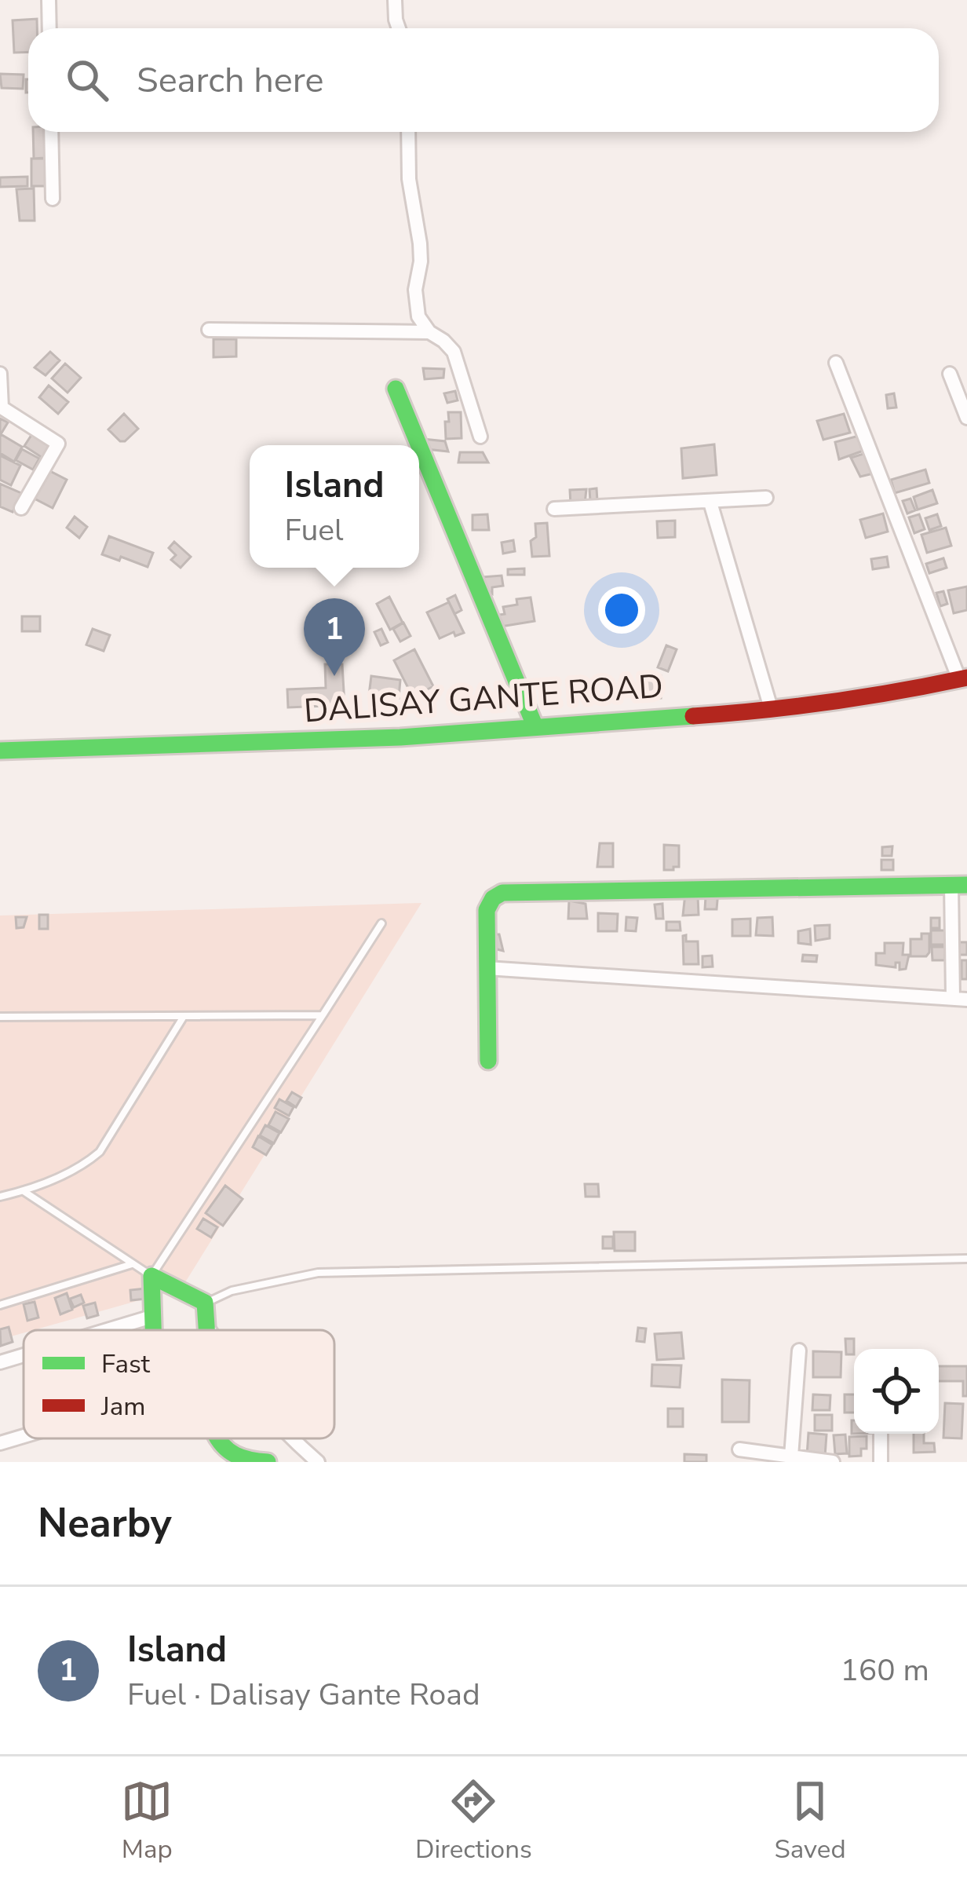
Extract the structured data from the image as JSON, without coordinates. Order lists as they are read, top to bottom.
{
  "streets": {
    "street": ["DALISAY GANTE ROAD"]
  },
  "legend": ["Fast", "Jam"],
  "page": {
    "search": "Search here",
    "popup": ["Island", "Fuel"],
    "pins": "1",
    "heading": "Nearby",
    "list": [
      {
        "mark": "1",
        "name": "Island",
        "note": "Fuel · Dalisay Gante Road",
        "value": "160 m"
      }
    ],
    "nav": ["Map", "Directions", "Saved"]
  }
}
